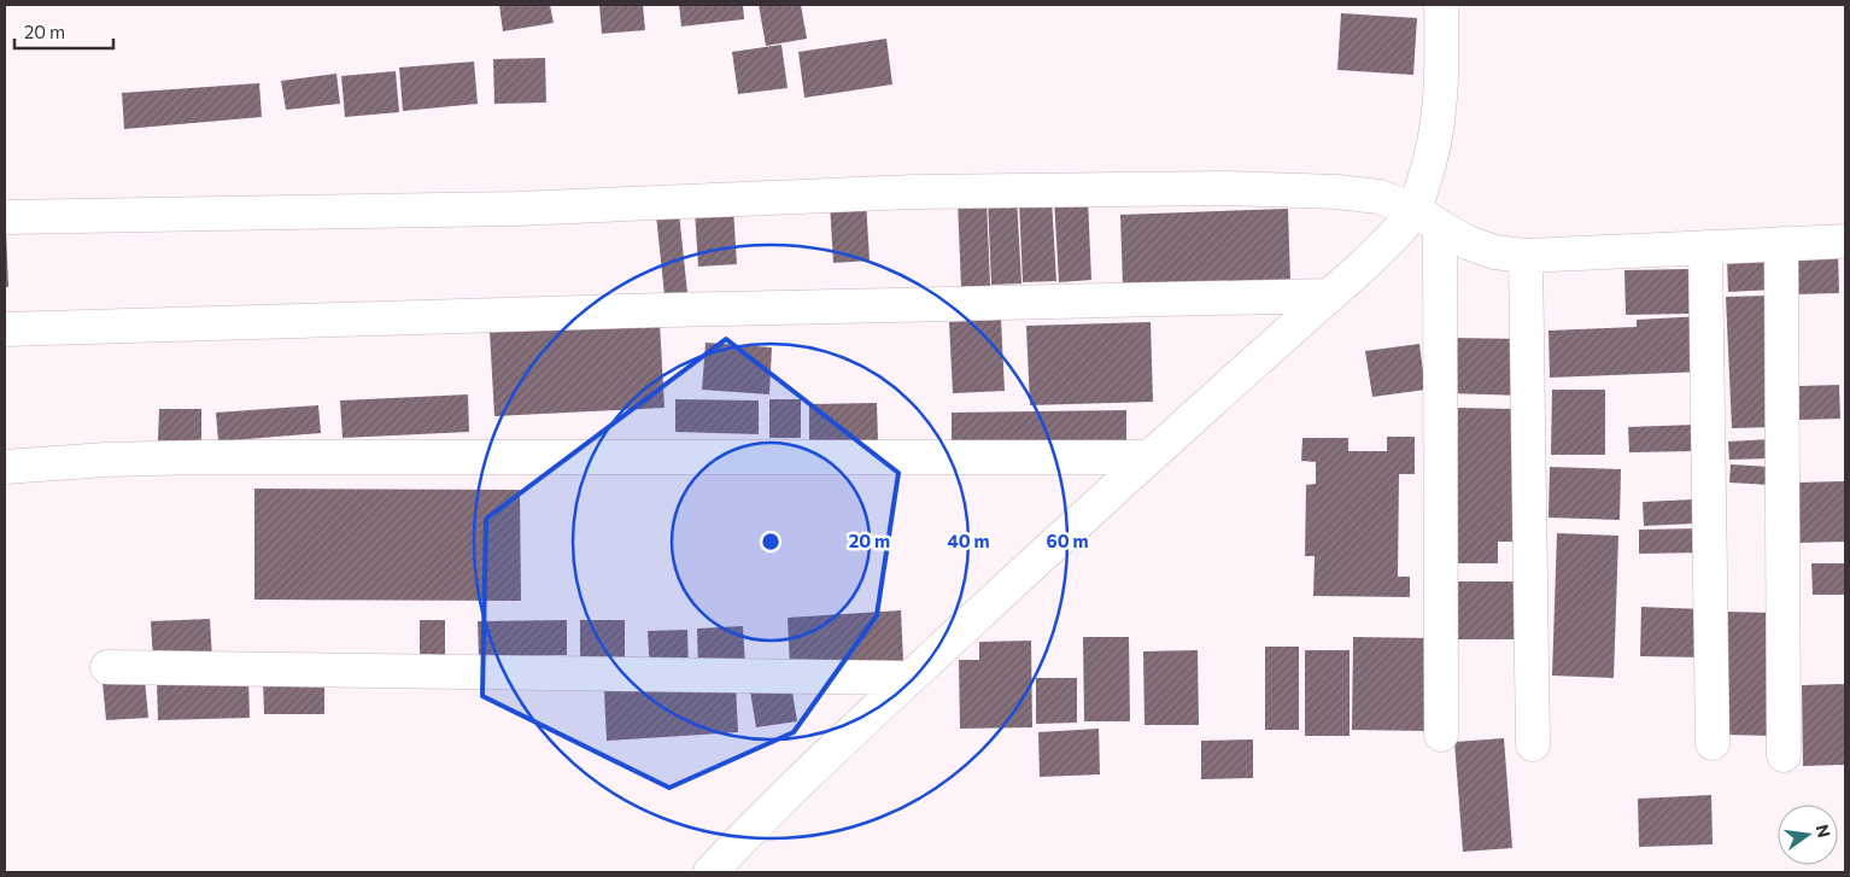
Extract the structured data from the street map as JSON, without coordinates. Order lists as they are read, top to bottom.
{
  "scale_bar": "20 m",
  "north": "right",
  "rings": ["20 m", "40 m", "60 m"]
}
